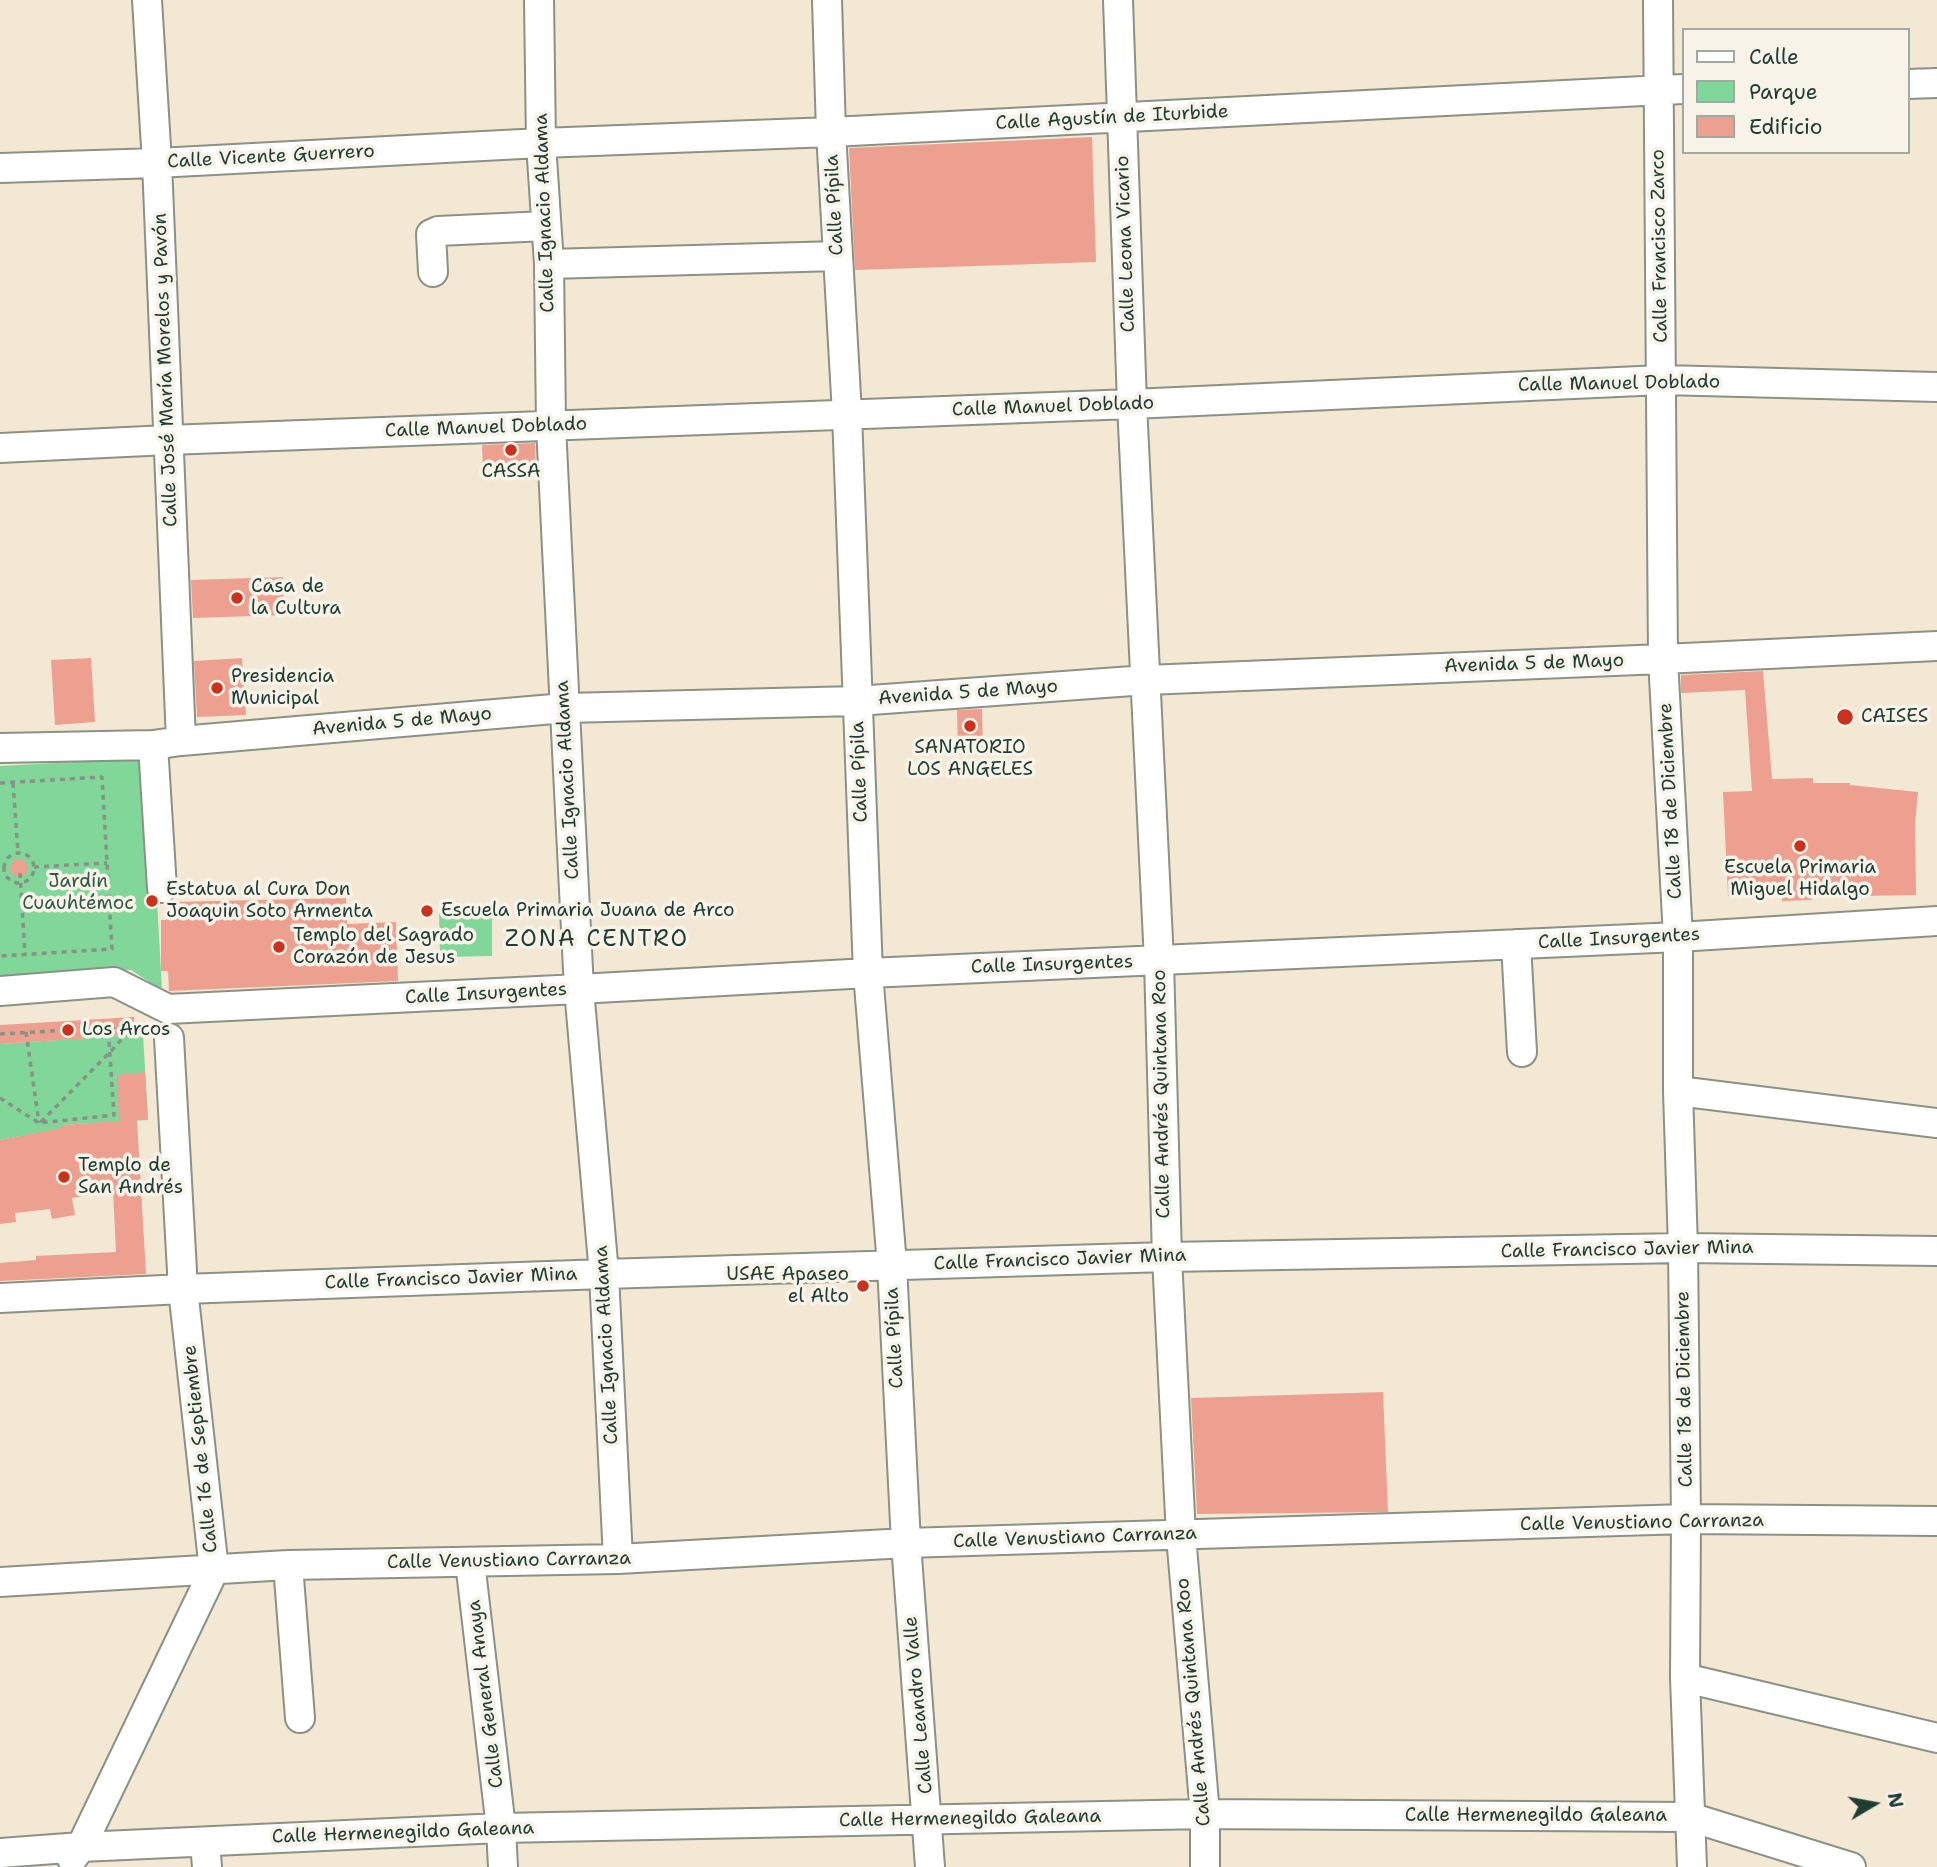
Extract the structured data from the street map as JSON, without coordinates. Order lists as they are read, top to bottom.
{
  "streets": {
    "street": [
      "Calle Agustín de Iturbide",
      "Calle Vicente Guerrero",
      "Calle Pípila",
      "Calle Ignacio Aldama",
      "Calle Leona Vicario",
      "Calle Francisco Zarco",
      "Calle José María Morelos y Pavón",
      "Calle Manuel Doblado",
      "Avenida 5 de Mayo",
      "Calle 18 de Diciembre",
      "Calle Insurgentes",
      "Calle Andrés Quintana Roo",
      "Calle Francisco Javier Mina",
      "Calle 16 de Septiembre",
      "Calle Venustiano Carranza",
      "Calle General Anaya",
      "Calle Leandro Valle",
      "Calle Hermenegildo Galeana"
    ]
  },
  "crossings": [
    ["Calle Agustín de Iturbide", "Calle Vicente Guerrero"],
    ["Calle Agustín de Iturbide", "Calle Pípila"],
    ["Calle Agustín de Iturbide", "Calle Ignacio Aldama"],
    ["Calle Agustín de Iturbide", "Calle Leona Vicario"],
    ["Calle Agustín de Iturbide", "Calle Francisco Zarco"],
    ["Calle Vicente Guerrero", "Calle Ignacio Aldama"],
    ["Calle Vicente Guerrero", "Calle José María Morelos y Pavón"],
    ["Calle Pípila", "Calle Manuel Doblado"],
    ["Calle Pípila", "Avenida 5 de Mayo"],
    ["Calle Pípila", "Calle Insurgentes"],
    ["Calle Pípila", "Calle Francisco Javier Mina"],
    ["Calle Pípila", "Calle Venustiano Carranza"],
    ["Calle Pípila", "Calle Leandro Valle"],
    ["Calle Ignacio Aldama", "Calle Manuel Doblado"],
    ["Calle Ignacio Aldama", "Avenida 5 de Mayo"],
    ["Calle Ignacio Aldama", "Calle Insurgentes"],
    ["Calle Ignacio Aldama", "Calle Francisco Javier Mina"],
    ["Calle Ignacio Aldama", "Calle Venustiano Carranza"],
    ["Calle Leona Vicario", "Calle Manuel Doblado"],
    ["Calle Leona Vicario", "Calle Andrés Quintana Roo"],
    ["Calle Francisco Zarco", "Calle Manuel Doblado"],
    ["Calle Francisco Zarco", "Avenida 5 de Mayo"],
    ["Calle Francisco Zarco", "Calle 18 de Diciembre"],
    ["Calle José María Morelos y Pavón", "Calle Manuel Doblado"],
    ["Calle José María Morelos y Pavón", "Avenida 5 de Mayo"],
    ["Calle Manuel Doblado", "Calle Andrés Quintana Roo"],
    ["Avenida 5 de Mayo", "Calle 18 de Diciembre"],
    ["Avenida 5 de Mayo", "Calle Andrés Quintana Roo"],
    ["Calle 18 de Diciembre", "Calle Insurgentes"],
    ["Calle 18 de Diciembre", "Calle Francisco Javier Mina"],
    ["Calle 18 de Diciembre", "Calle Venustiano Carranza"],
    ["Calle 18 de Diciembre", "Calle Hermenegildo Galeana"],
    ["Calle Insurgentes", "Calle Andrés Quintana Roo"],
    ["Calle Insurgentes", "Calle 16 de Septiembre"],
    ["Calle Andrés Quintana Roo", "Calle Francisco Javier Mina"],
    ["Calle Andrés Quintana Roo", "Calle Venustiano Carranza"],
    ["Calle Andrés Quintana Roo", "Calle Hermenegildo Galeana"],
    ["Calle Francisco Javier Mina", "Calle 16 de Septiembre"],
    ["Calle 16 de Septiembre", "Calle Venustiano Carranza"],
    ["Calle 16 de Septiembre", "Calle Hermenegildo Galeana"],
    ["Calle Venustiano Carranza", "Calle General Anaya"],
    ["Calle Venustiano Carranza", "Calle Leandro Valle"],
    ["Calle General Anaya", "Calle Hermenegildo Galeana"],
    ["Calle Leandro Valle", "Calle Hermenegildo Galeana"]
  ],
  "districts": ["ZONA CENTRO"],
  "parks": ["Jardín Cuauhtémoc"],
  "places": [
    "CASSA",
    "Casa de la Cultura",
    "Presidencia Municipal",
    "CAISES",
    "SANATORIO LOS ANGELES",
    "Escuela Primaria Miguel Hidalgo",
    "Estatua al Cura Don Joaquin Soto Armenta",
    "Escuela Primaria Juana de Arco",
    "Templo del Sagrado Corazón de Jesus",
    "Los Arcos",
    "Templo de San Andrés",
    "USAE Apaseo el Alto"
  ],
  "legend": ["Calle", "Parque", "Edificio"],
  "north": "right"
}
